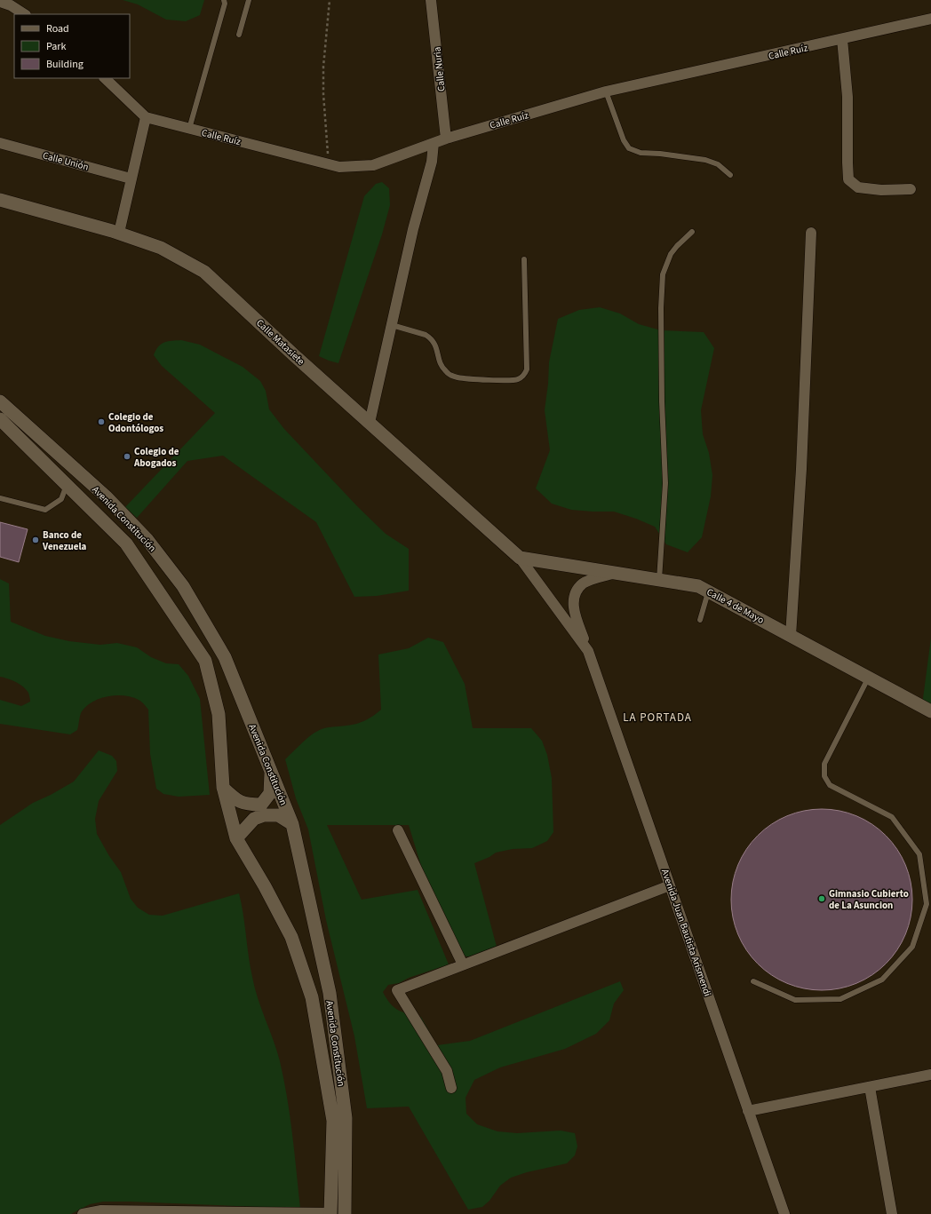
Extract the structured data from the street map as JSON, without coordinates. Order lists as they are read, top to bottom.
{
  "streets": {
    "street": [
      "Calle Ruíz",
      "Calle Nuria",
      "Calle Unión",
      "Calle Matasiete",
      "Avenida Constitución",
      "Calle 4 de Mayo",
      "Avenida Juan Bautista Arismendi"
    ]
  },
  "crossings": [
    ["Calle Ruíz", "Calle Nuria"],
    ["Calle Matasiete", "Calle 4 de Mayo"],
    ["Calle Matasiete", "Avenida Juan Bautista Arismendi"],
    ["Calle 4 de Mayo", "Avenida Juan Bautista Arismendi"]
  ],
  "districts": ["LA PORTADA"],
  "places": [
    "Colegio de Odontólogos",
    "Colegio de Abogados",
    "Banco de Venezuela",
    "Gimnasio Cubierto de La Asuncion"
  ],
  "legend": ["Road", "Park", "Building"]
}
